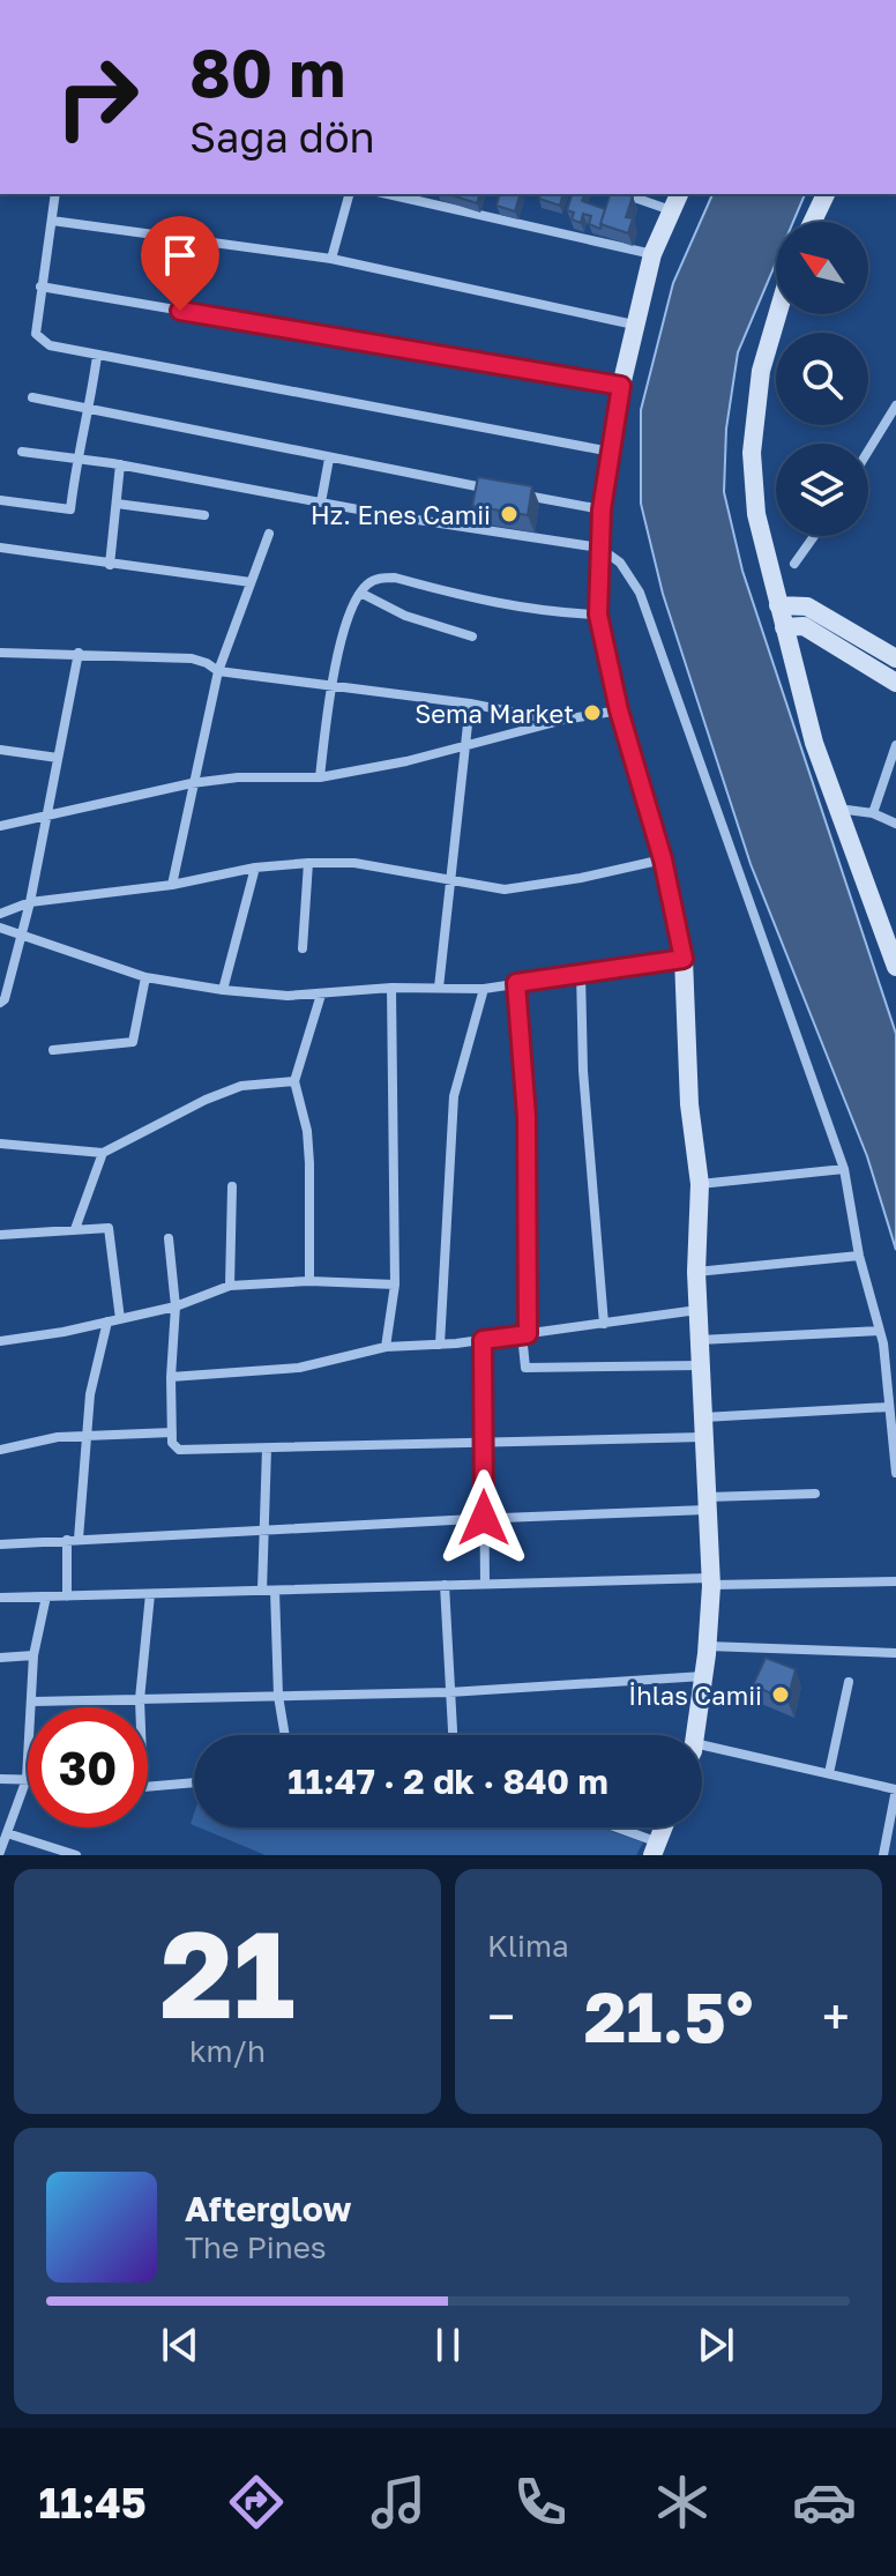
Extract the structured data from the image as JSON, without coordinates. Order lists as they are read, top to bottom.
{
  "places": ["Hz. Enes Camii", "Sema Market", "İhlas Camii"],
  "north": "top left",
  "page": {
    "turn": ["80 m", "Sağa dön"],
    "limit": "30",
    "trip": "11:47 · 2 dk · 840 m",
    "tile": [
      ["21", "km/h"],
      "Klima"
    ],
    "heat": ["−", "21.5°", "+"],
    "song": ["Afterglow", "The Pines"],
    "tabs": "11:45"
  }
}
